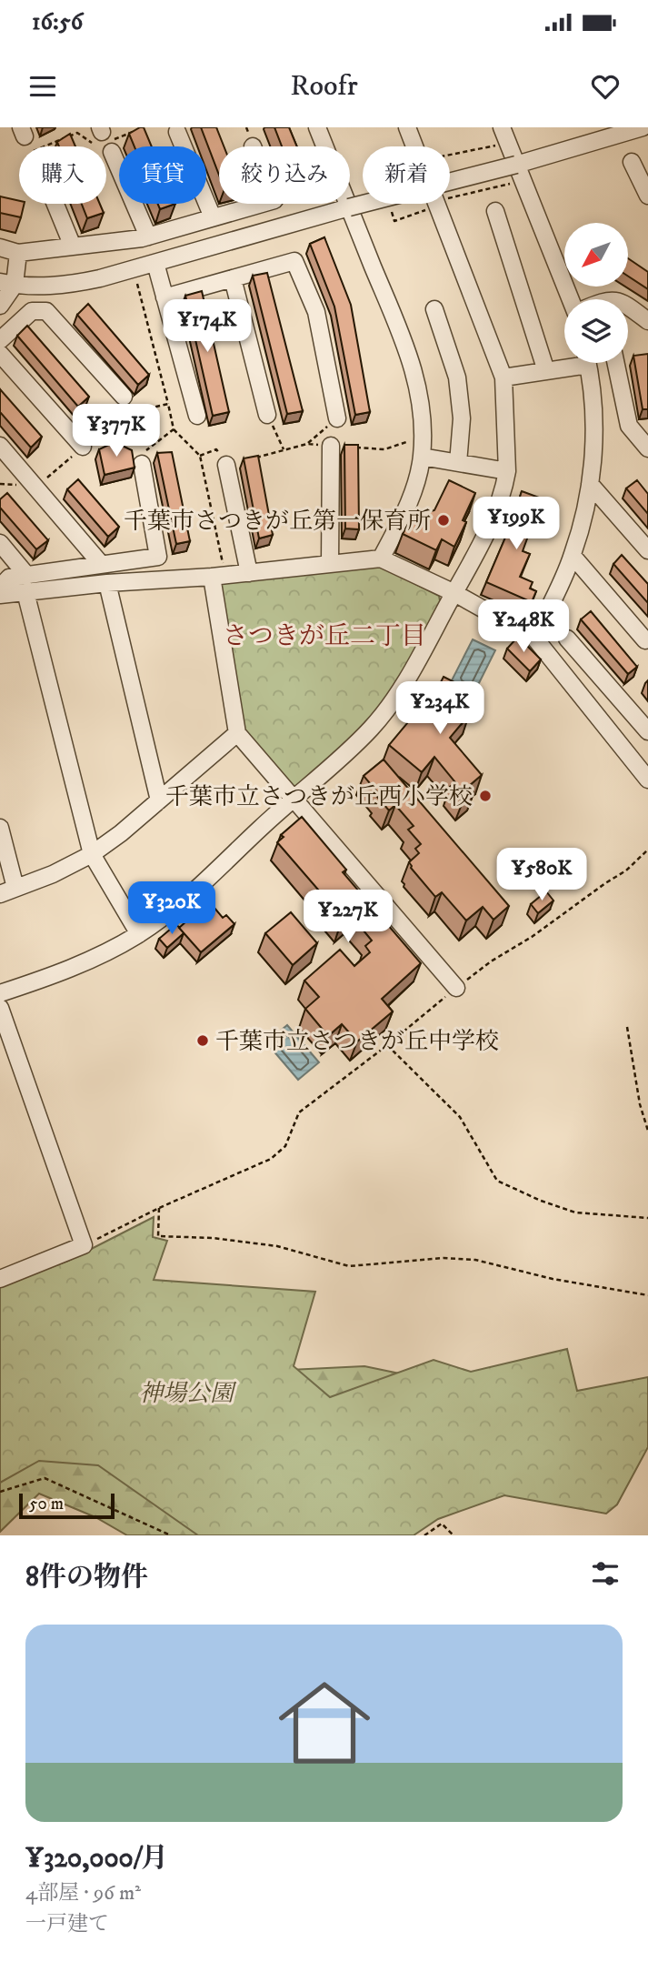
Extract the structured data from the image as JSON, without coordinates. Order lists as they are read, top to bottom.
{
  "districts": ["さつきが丘二丁目"],
  "parks": ["神場公園"],
  "places": ["千葉市さつきが丘第一保育所", "千葉市立さつきが丘西小学校", "千葉市立さつきが丘中学校"],
  "scale_bar": "50 m",
  "north": "bottom left",
  "page": {
    "status": "16:56",
    "header": "Roofr",
    "chip": [
      "購入",
      "賃貸",
      "絞り込み",
      "新着"
    ],
    "price": [
      "¥174K",
      "¥377K",
      "¥199K",
      "¥248K",
      "¥234K",
      "¥580K",
      "¥320K",
      "¥227K"
    ],
    "scale": "50 m",
    "heading": "8件の物件",
    "list": [
      {
        "name": "¥320,000/月",
        "note": "4部屋 · 96 m² · 一戸建て"
      }
    ]
  }
}
